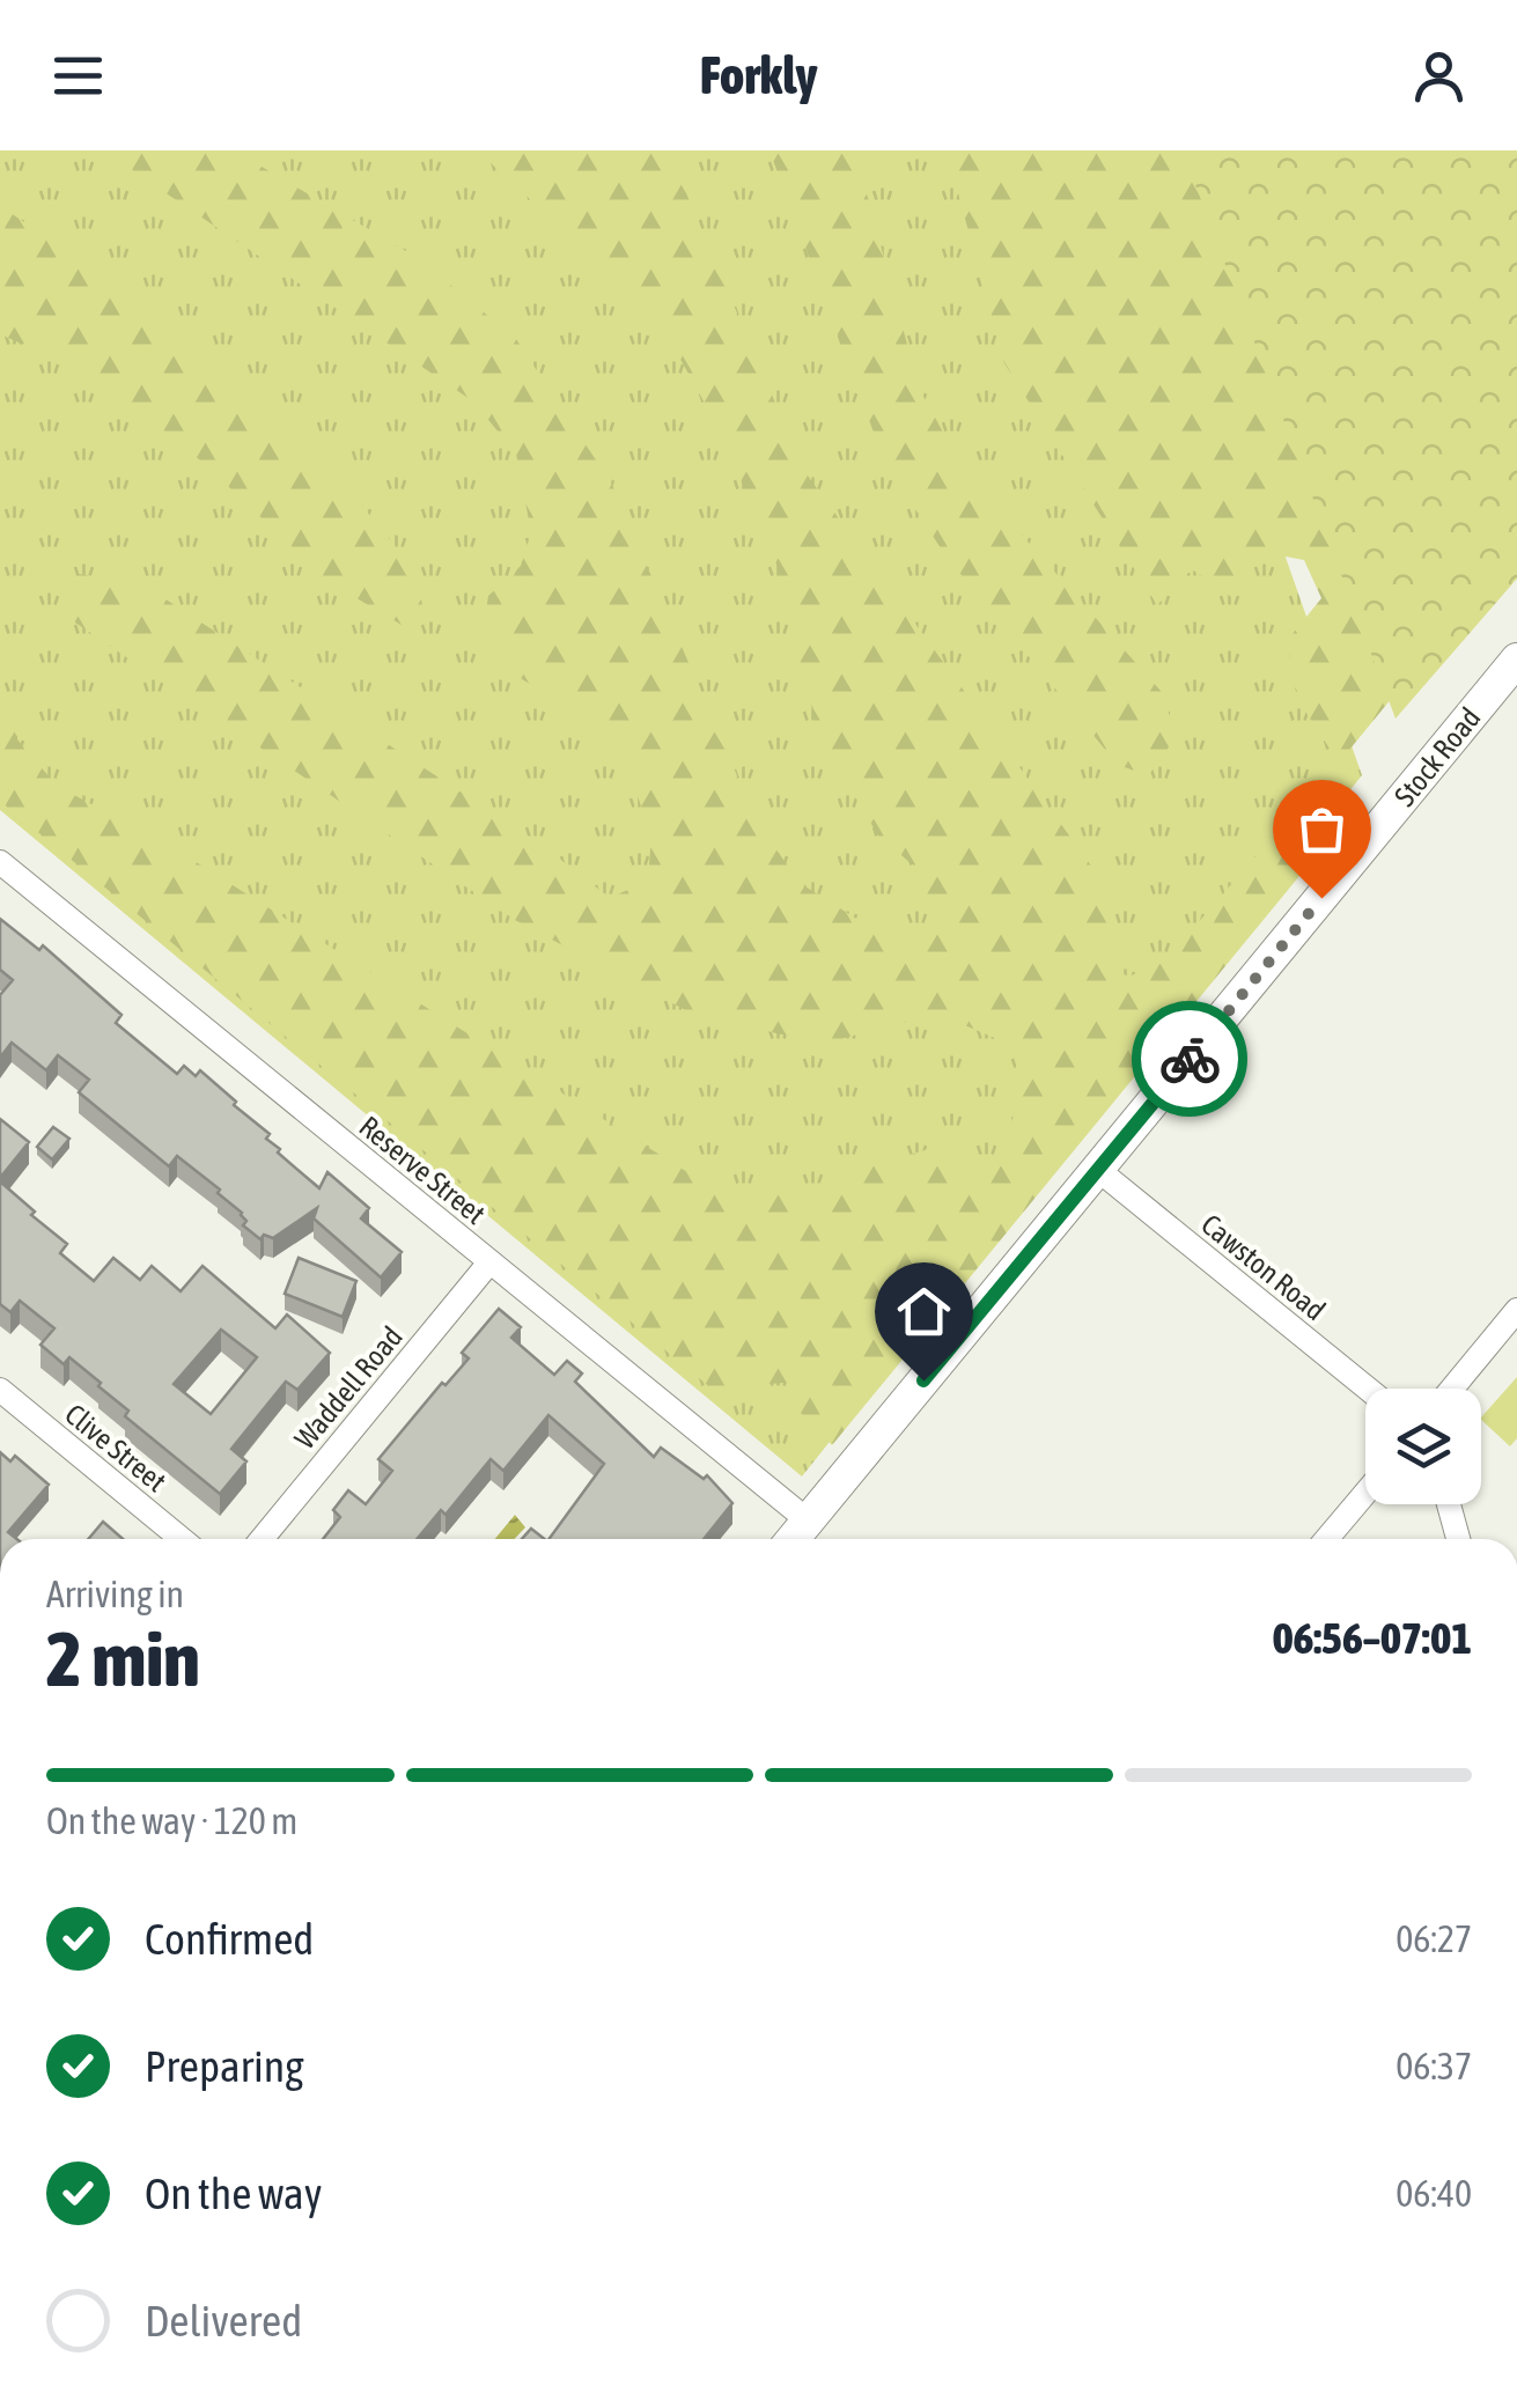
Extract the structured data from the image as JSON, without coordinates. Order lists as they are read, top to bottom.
{
  "streets": {
    "street": [
      "Stock Road",
      "Reserve Street",
      "Cawston Road",
      "Waddell Road",
      "Clive Street"
    ]
  },
  "crossings": [
    ["Stock Road", "Reserve Street"],
    ["Stock Road", "Cawston Road"],
    ["Reserve Street", "Waddell Road"]
  ],
  "page": {
    "header": "Forkly",
    "heading": ["2 min", "Arriving in", "06:56–07:01"],
    "bar": "On the way · 120 m",
    "list": [
      ["Confirmed", "06:27"],
      ["Preparing", "06:37"],
      ["On the way", "06:40"],
      "Delivered"
    ]
  }
}
